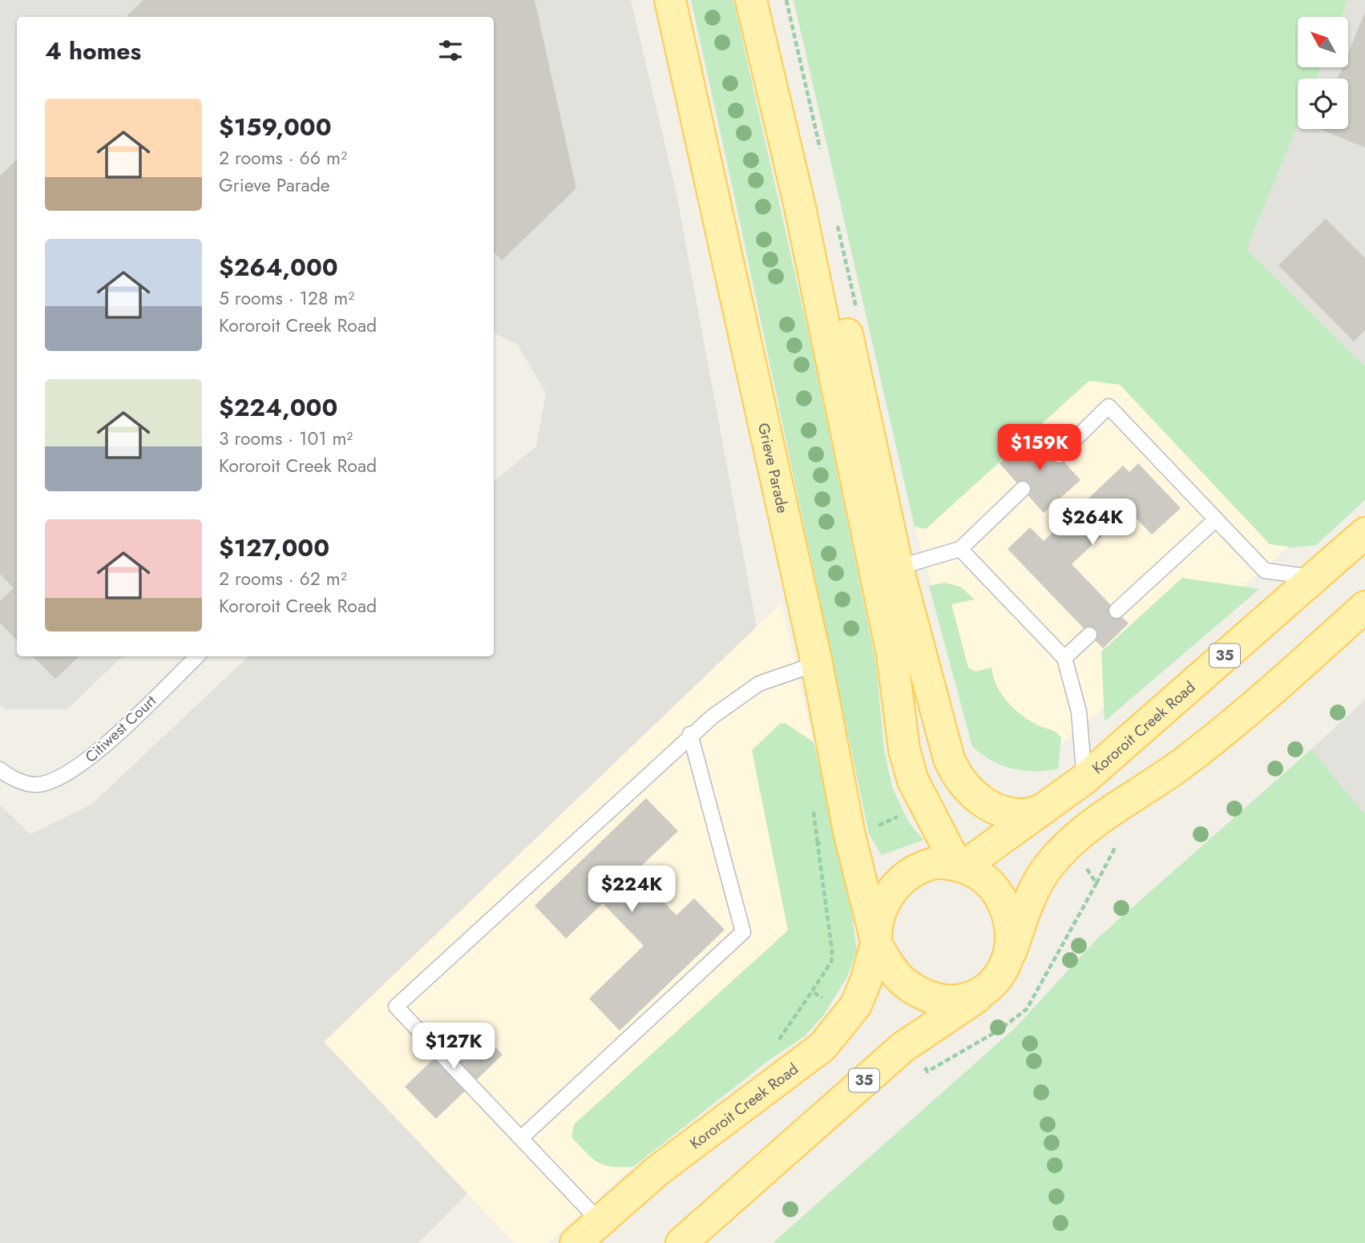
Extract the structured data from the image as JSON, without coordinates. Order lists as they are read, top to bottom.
{
  "streets": {
    "main road": ["Grieve Parade", "35", "Kororoit Creek Road"],
    "lane": ["Citiwest Court"]
  },
  "crossings": [
    ["Grieve Parade", "35"],
    ["Grieve Parade", "Kororoit Creek Road"],
    ["35", "Kororoit Creek Road"]
  ],
  "north": "top left",
  "page": {
    "heading": "4 homes",
    "list": [
      {
        "name": "$159,000",
        "note": "2 rooms · 66 m² · Grieve Parade"
      },
      {
        "name": "$264,000",
        "note": "5 rooms · 128 m² · Kororoit Creek Road"
      },
      {
        "name": "$224,000",
        "note": "3 rooms · 101 m² · Kororoit Creek Road"
      },
      {
        "name": "$127,000",
        "note": "2 rooms · 62 m² · Kororoit Creek Road"
      }
    ],
    "price": [
      "$159K",
      "$264K",
      "$224K",
      "$127K"
    ]
  }
}
